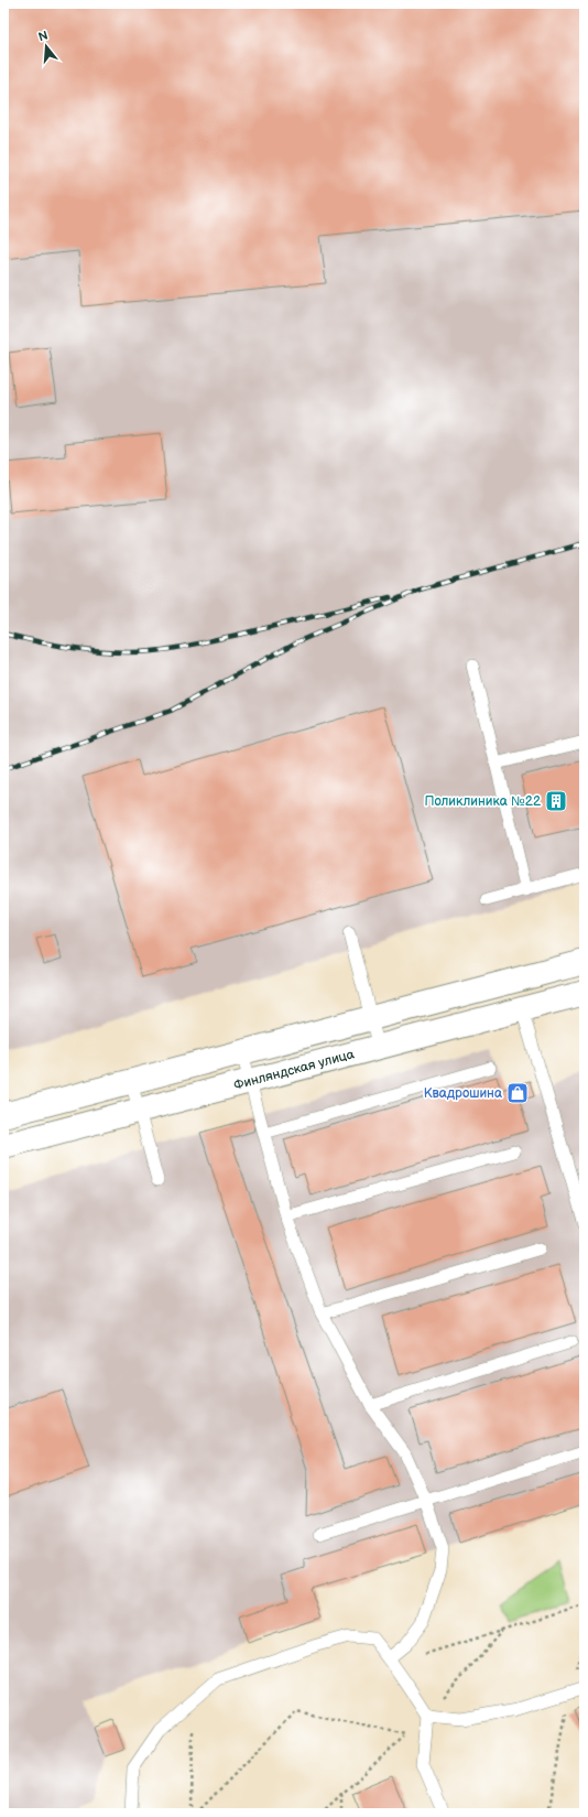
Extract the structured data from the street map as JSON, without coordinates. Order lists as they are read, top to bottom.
{
  "streets": {
    "street": ["Финляндская улица"]
  },
  "places": {
    "building": ["Поликлиника №22"],
    "shop": ["Квадрошина"]
  },
  "north": "top"
}
